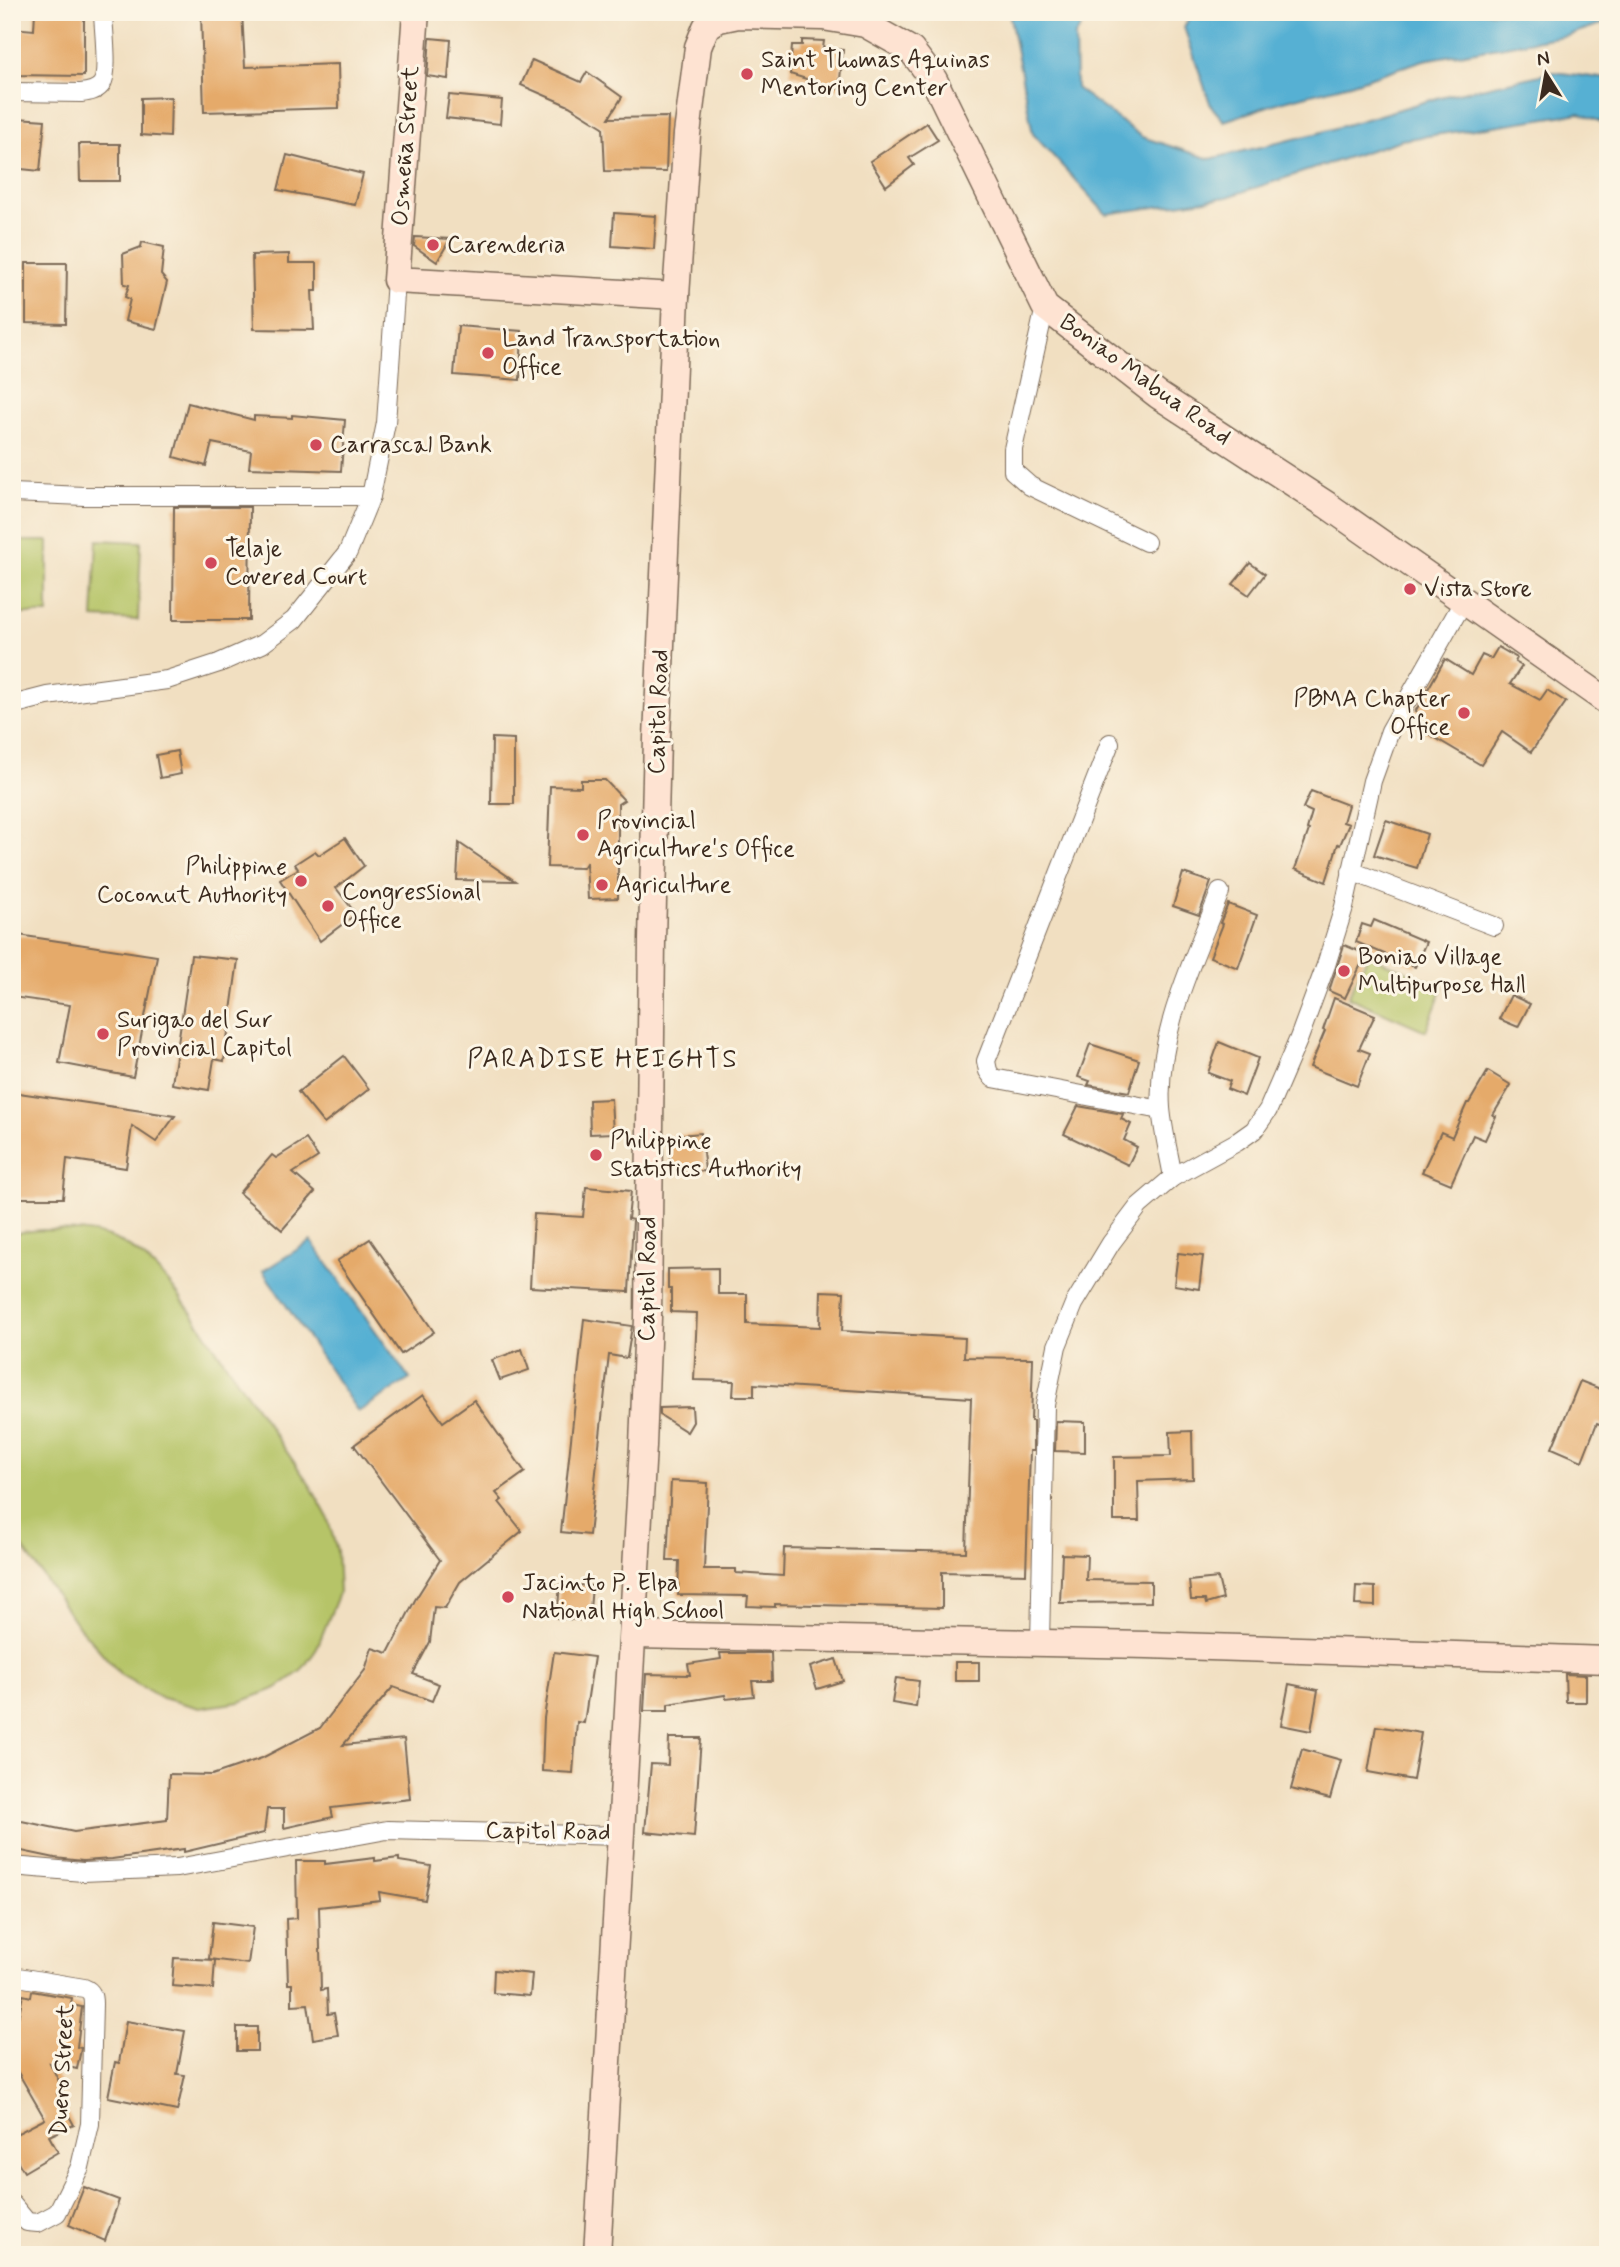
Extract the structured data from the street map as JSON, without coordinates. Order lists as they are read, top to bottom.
{
  "streets": {
    "main road": ["Osmeña Street", "Boniao Mabua Road", "Capitol Road"],
    "street": ["Duero Street"]
  },
  "crossings": [
    ["Boniao Mabua Road", "Capitol Road"]
  ],
  "districts": ["PARADISE HEIGHTS"],
  "places": [
    "Saint Thomas Aquinas Mentoring Center",
    "Carenderia",
    "Land Transportation Office",
    "Carrascal Bank",
    "Telaje Covered Court",
    "Vista Store",
    "PBMA Chapter Office",
    "Provincial Agriculture's Office",
    "Philippine Coconut Authority",
    "Agriculture",
    "Congressional Office",
    "Boniao Village Multipurpose Hall",
    "Surigao del Sur Provincial Capitol",
    "Philippine Statistics Authority",
    "Jacinto P. Elpa National High School"
  ],
  "north": "top"
}
